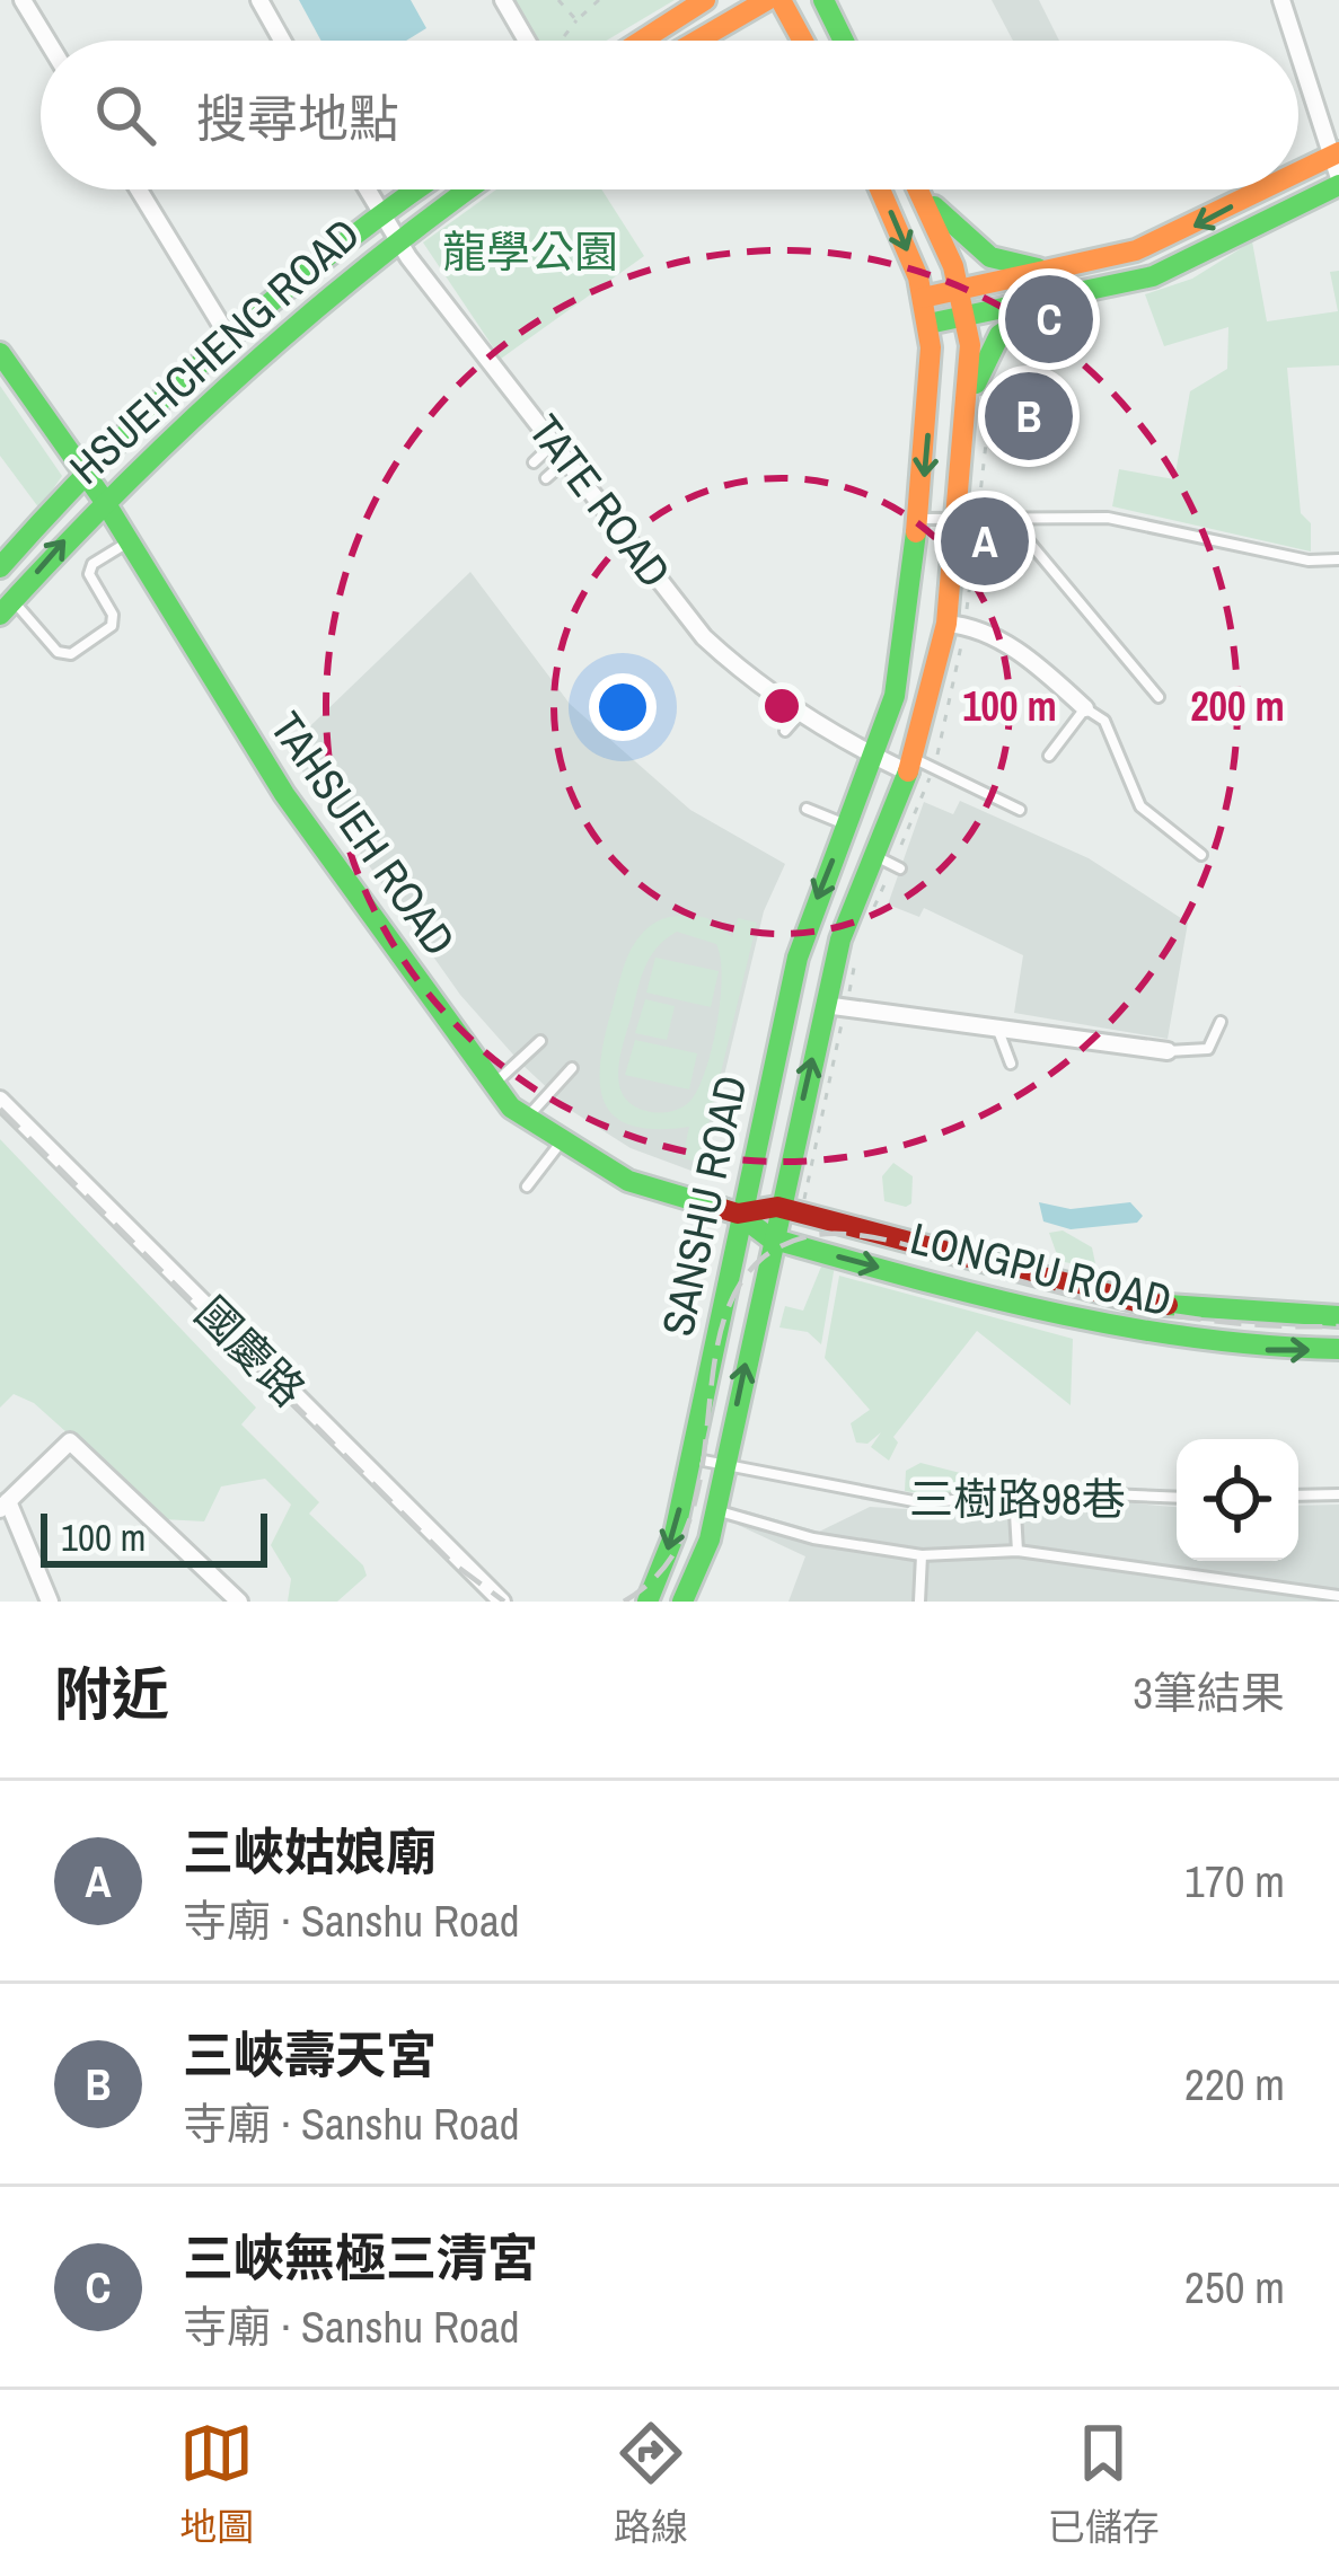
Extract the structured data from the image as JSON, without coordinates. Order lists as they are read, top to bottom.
{
  "streets": {
    "street": [
      "HSUEHCHENG ROAD",
      "TATE ROAD",
      "TAHSUEH ROAD",
      "SANSHU ROAD",
      "LONGPU ROAD",
      "國慶路"
    ],
    "lane": ["三樹路98巷"]
  },
  "crossings": [
    ["HSUEHCHENG ROAD", "TATE ROAD"],
    ["HSUEHCHENG ROAD", "TAHSUEH ROAD"],
    ["TATE ROAD", "SANSHU ROAD"],
    ["TAHSUEH ROAD", "SANSHU ROAD"],
    ["TAHSUEH ROAD", "LONGPU ROAD"],
    ["SANSHU ROAD", "LONGPU ROAD"],
    ["SANSHU ROAD", "三樹路98巷"]
  ],
  "parks": ["龍學公園"],
  "scale_bar": "100 m",
  "page": {
    "search": "搜尋地點",
    "pins": ["C", "B", "A"],
    "scale": "100 m",
    "heading": ["附近", "3筆結果"],
    "list": [
      {
        "mark": "A",
        "name": "三峽姑娘廟",
        "note": "寺廟 · Sanshu Road",
        "value": "170 m"
      },
      {
        "mark": "B",
        "name": "三峽壽天宮",
        "note": "寺廟 · Sanshu Road",
        "value": "220 m"
      },
      {
        "mark": "C",
        "name": "三峽無極三清宮",
        "note": "寺廟 · Sanshu Road",
        "value": "250 m"
      }
    ],
    "nav": ["地圖", "路線", "已儲存"]
  },
  "rings": ["100 m", "200 m"]
}
